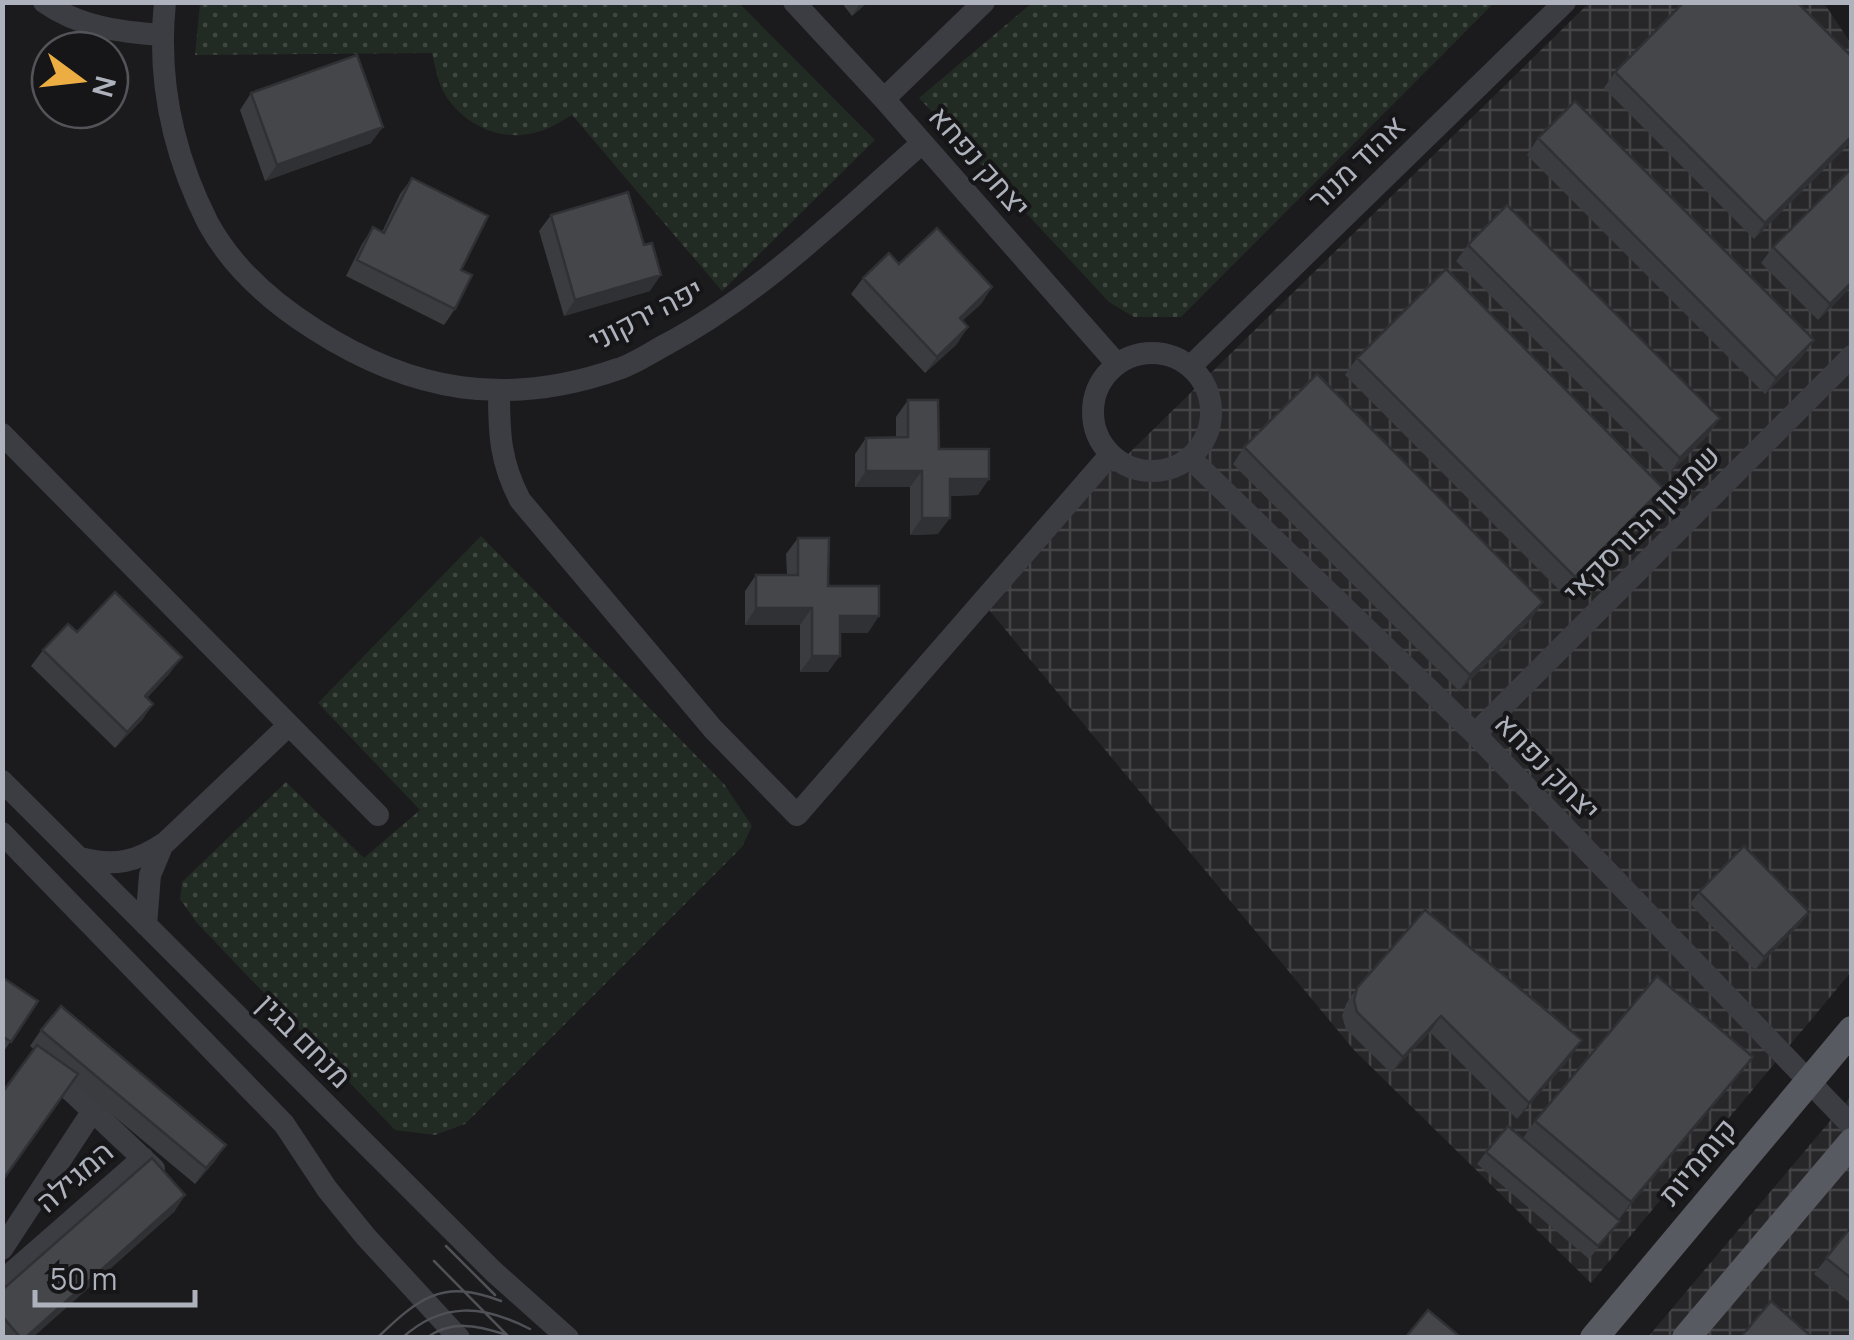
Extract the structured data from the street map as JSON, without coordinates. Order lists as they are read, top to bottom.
{
  "streets": {
    "main road": ["קוממיות"],
    "street": [
      "יצחק נפחא",
      "אהוד מנור",
      "יפה ירקוני",
      "שמעון הבורסקאי",
      "מנחם בגין",
      "המגילה"
    ]
  },
  "crossings": [
    ["יצחק נפחא", "אהוד מנור"],
    ["יצחק נפחא", "יפה ירקוני"],
    ["יצחק נפחא", "שמעון הבורסקאי"],
    ["יצחק נפחא", "קוממיות"]
  ],
  "scale_bar": "50 m",
  "north": "right"
}
